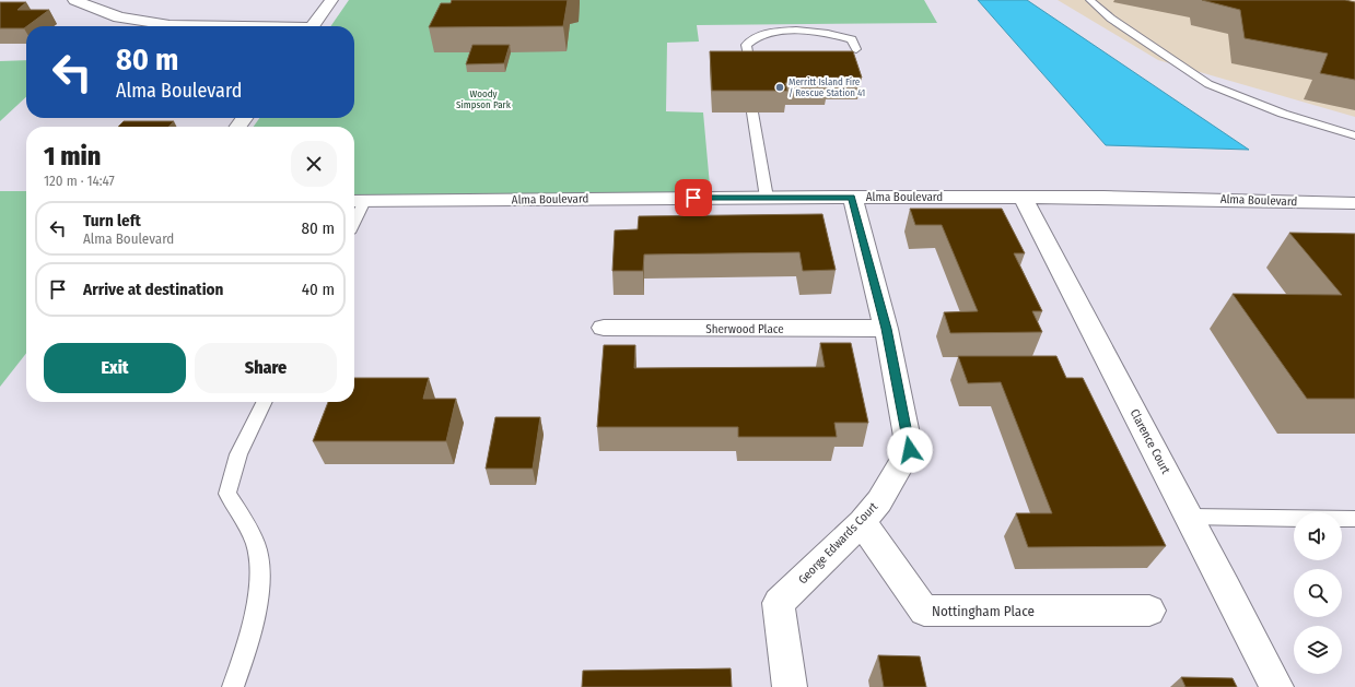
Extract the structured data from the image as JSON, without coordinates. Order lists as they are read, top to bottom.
{
  "streets": {
    "street": [
      "Alma Boulevard",
      "Sherwood Place",
      "Clarence Court",
      "George Edwards Court",
      "Nottingham Place"
    ]
  },
  "crossings": [
    ["Alma Boulevard", "Clarence Court"],
    ["Alma Boulevard", "George Edwards Court"],
    ["Sherwood Place", "George Edwards Court"],
    ["George Edwards Court", "Nottingham Place"]
  ],
  "parks": ["Woody Simpson Park"],
  "places": ["Merritt Island Fire / Rescue Station 41"],
  "page": {
    "turn": ["80 m", "Alma Boulevard"],
    "heading": ["1 min", "120 m · 14:47"],
    "list": [
      {
        "name": "Turn left",
        "note": "Alma Boulevard",
        "value": "80 m"
      },
      {
        "name": "Arrive at destination",
        "value": "40 m"
      }
    ],
    "buttons": ["Exit", "Share"]
  }
}
